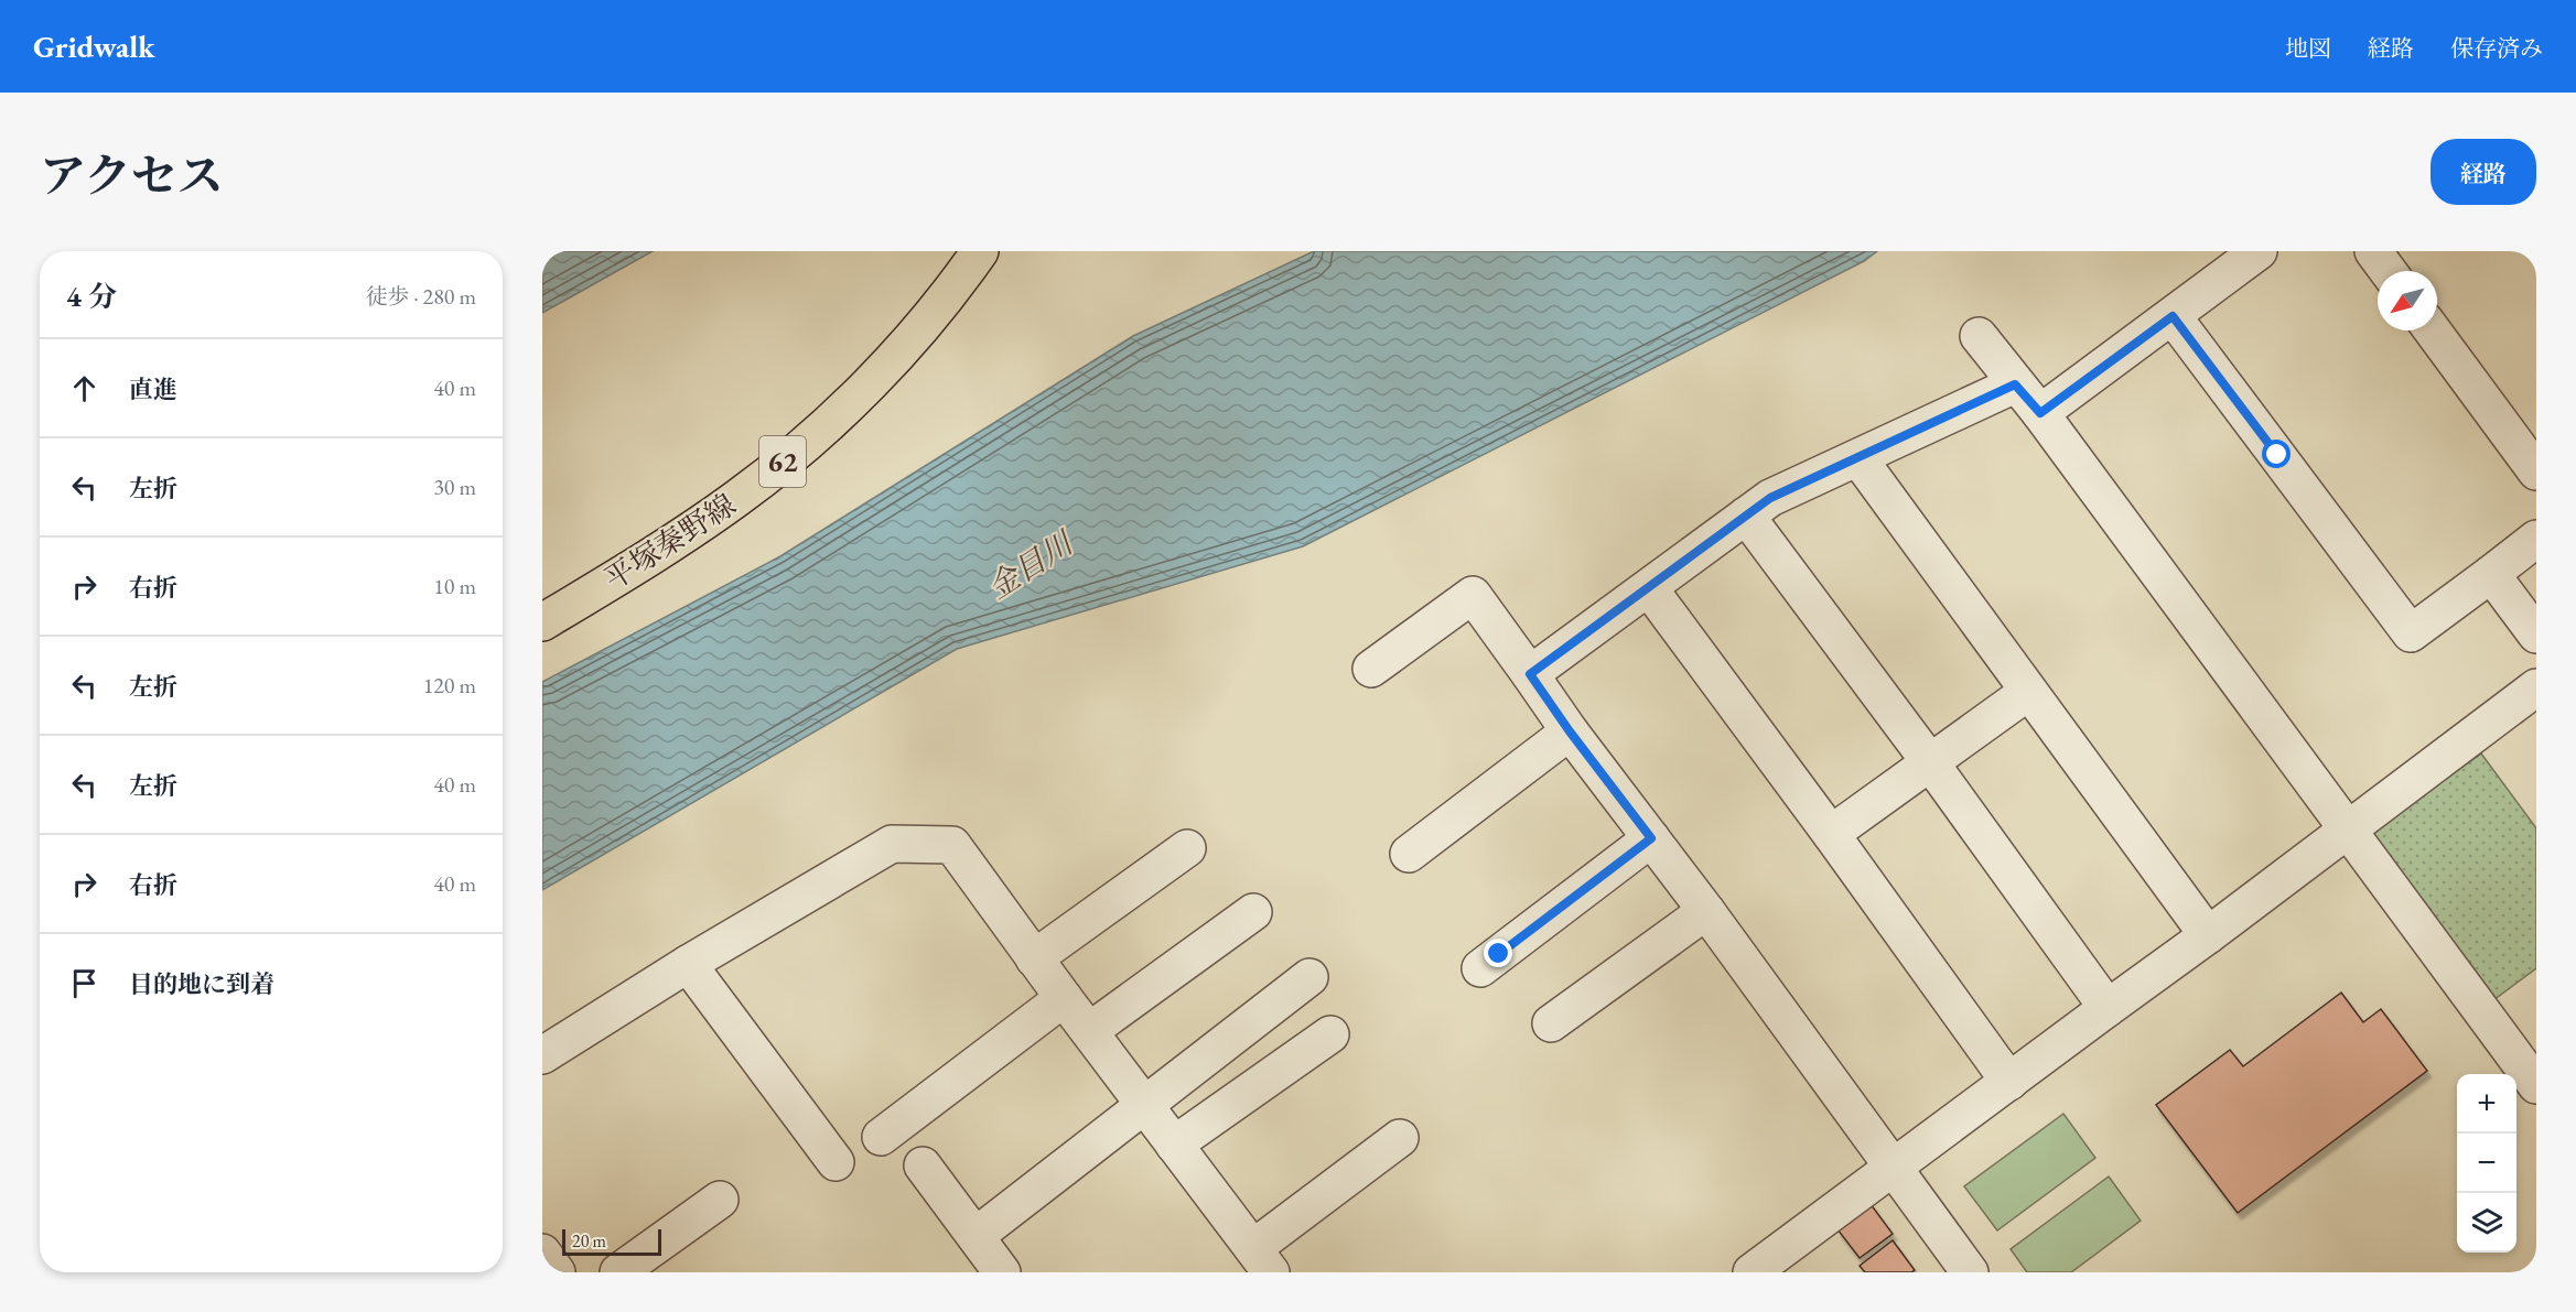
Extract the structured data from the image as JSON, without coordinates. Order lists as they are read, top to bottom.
{
  "streets": {
    "main road": ["62", "平塚秦野線"]
  },
  "water": ["金目川"],
  "scale_bar": "20 m",
  "north": "bottom left",
  "page": {
    "header": "Gridwalk",
    "nav": ["地図", "経路", "保存済み"],
    "title": "アクセス",
    "buttons": "経路",
    "heading": ["4 分", "徒歩 · 280 m"],
    "list": [
      ["直進", "40 m"],
      ["左折", "30 m"],
      ["右折", "10 m"],
      ["左折", "120 m"],
      ["左折", "40 m"],
      ["右折", "40 m"],
      "目的地に到着"
    ],
    "map_buttons": ["+", "−"],
    "scale": "20 m"
  }
}
